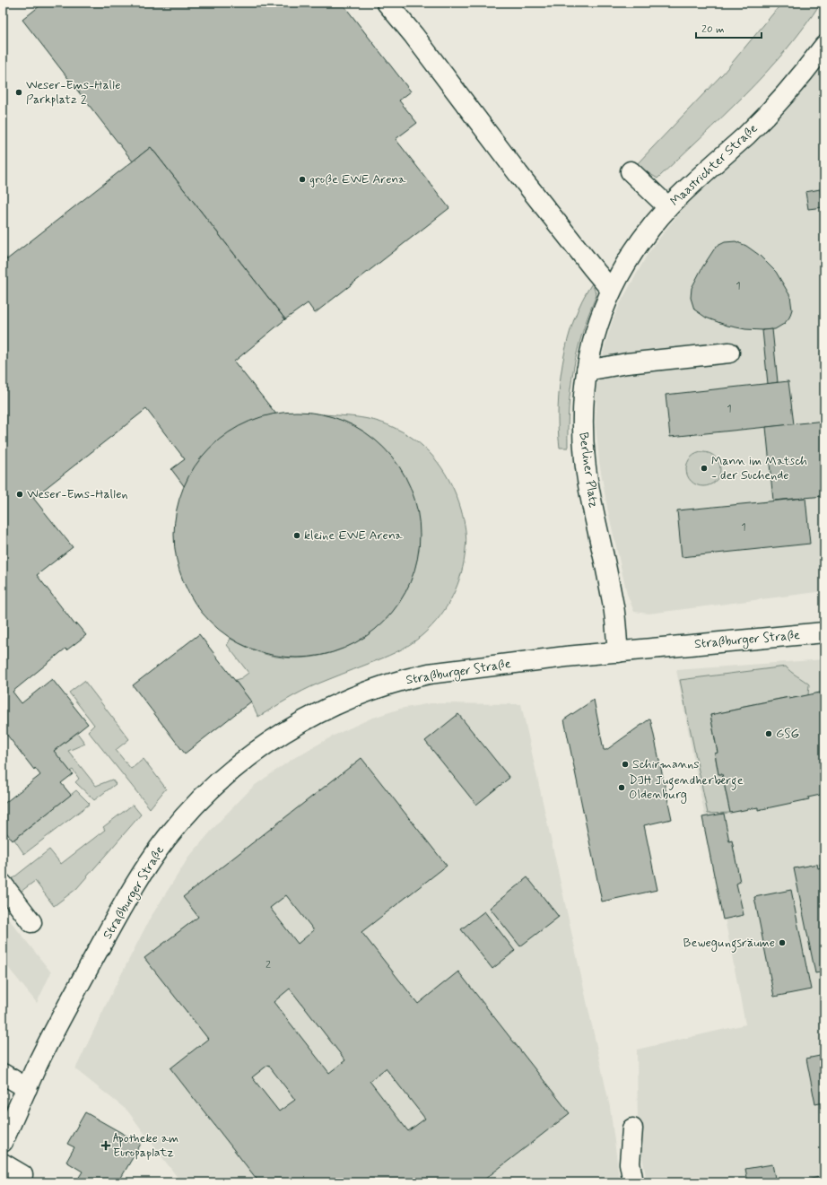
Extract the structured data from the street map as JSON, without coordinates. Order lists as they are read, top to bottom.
{
  "streets": {
    "street": ["Maastrichter Straße", "Berliner Platz", "Straßburger Straße"]
  },
  "crossings": [
    ["Maastrichter Straße", "Berliner Platz"],
    ["Berliner Platz", "Straßburger Straße"]
  ],
  "places": {
    "other": [
      "Weser-Ems-Halle Parkplatz 2",
      "große EWE Arena",
      "Mann im Matsch - der Suchende",
      "Weser-Ems-Hallen",
      "kleine EWE Arena",
      "GSG",
      "Schirmanns",
      "DJH Jugendherberge Oldenburg",
      "Bewegungsräume"
    ],
    "health": ["Apotheke am Europaplatz"]
  },
  "house_numbers": [
    "1",
    "1",
    "1",
    "2"
  ],
  "scale_bar": "20 m"
}
